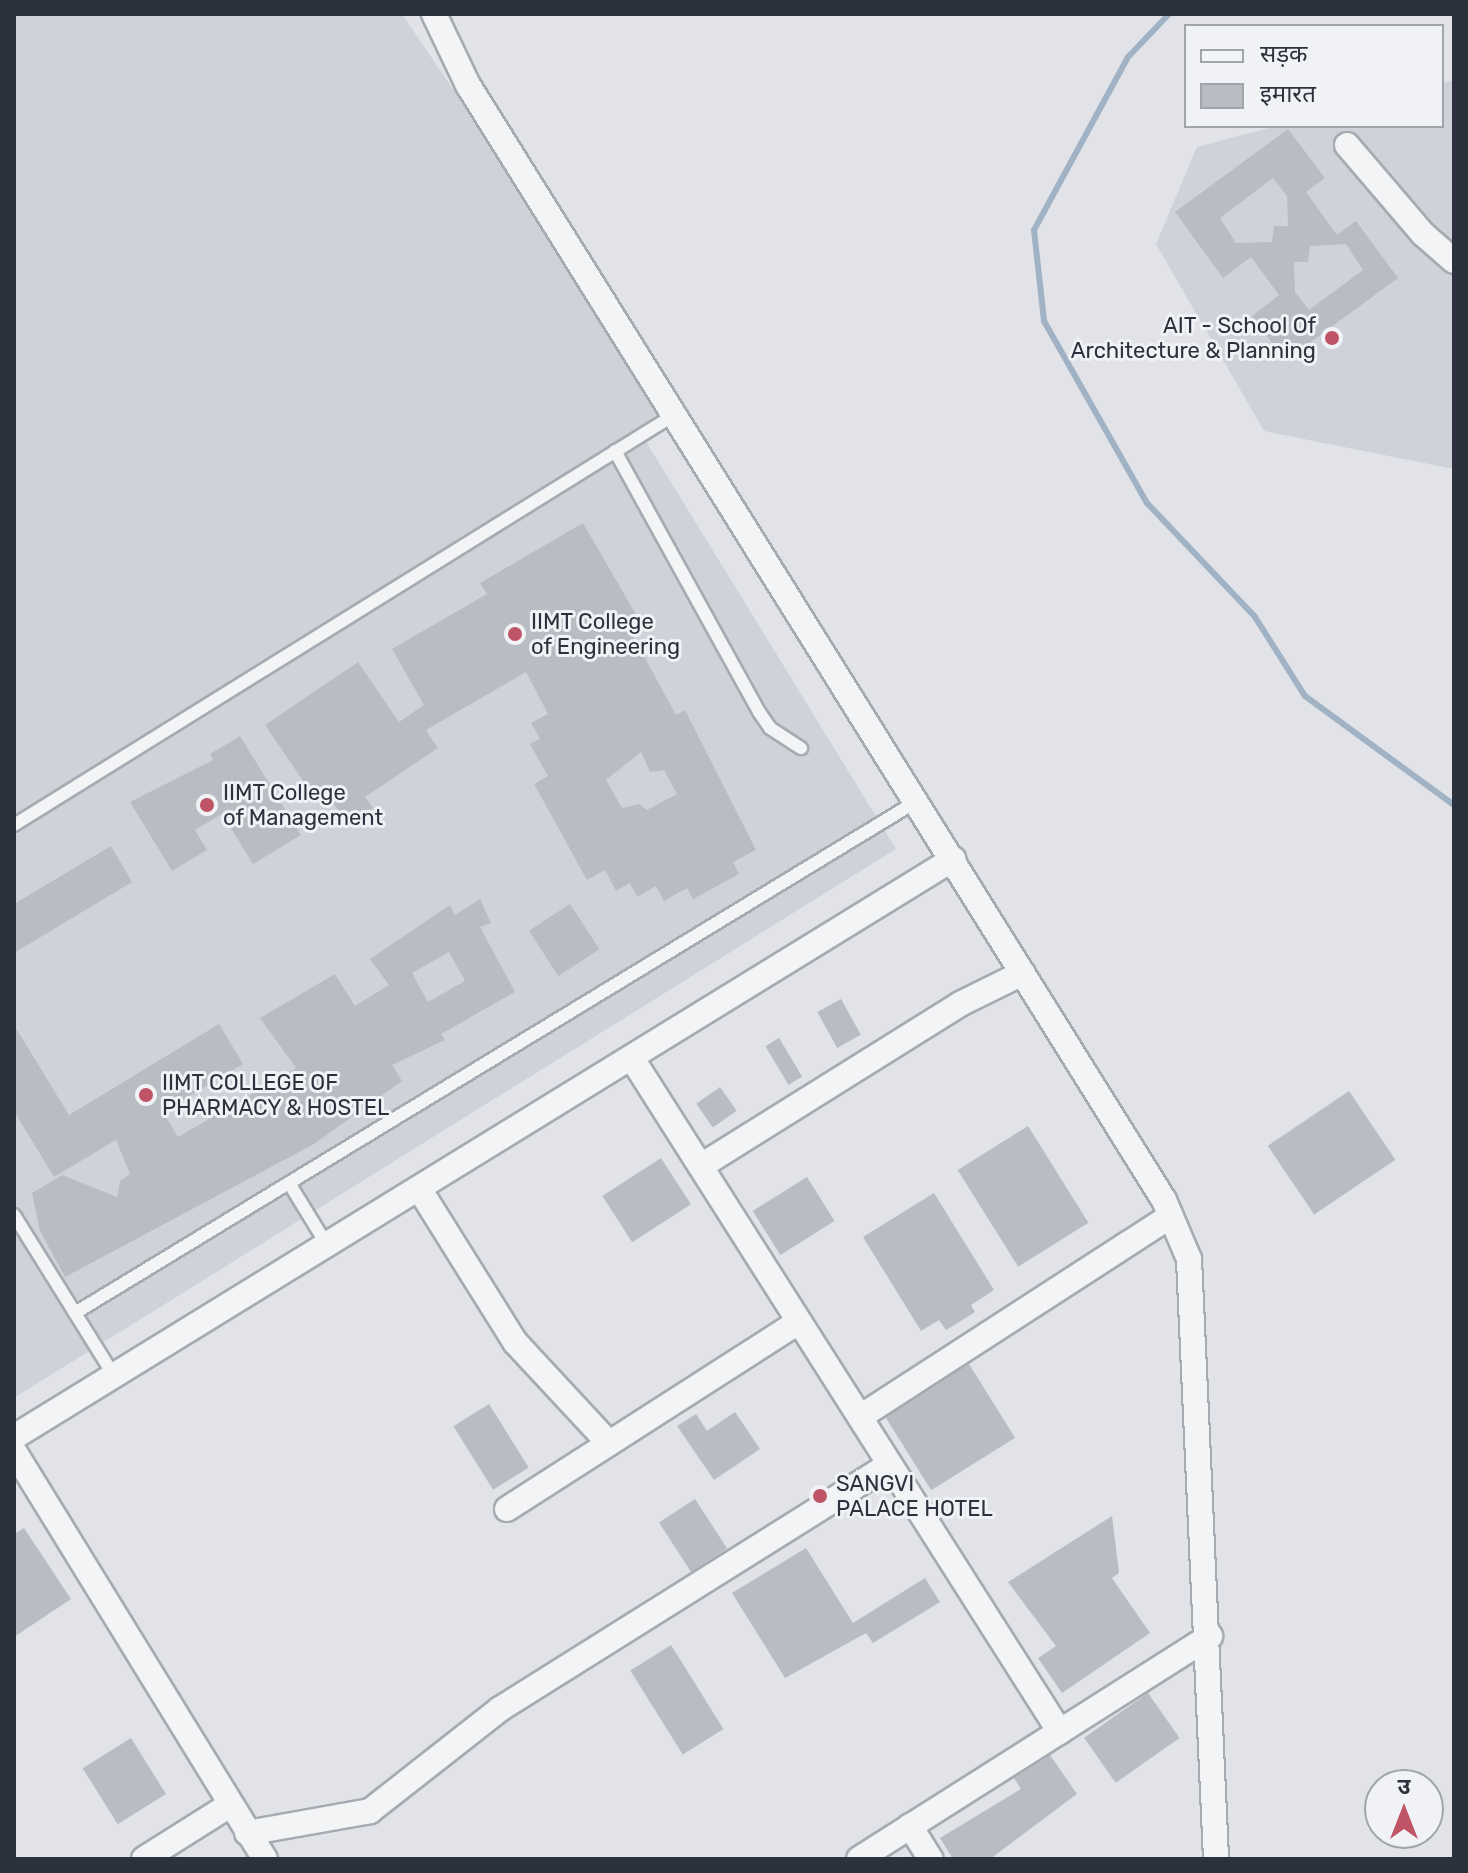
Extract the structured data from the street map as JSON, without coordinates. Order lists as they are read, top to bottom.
{
  "places": [
    "AIT - School Of Architecture & Planning",
    "IIMT College of Engineering",
    "IIMT College of Management",
    "IIMT COLLEGE OF PHARMACY & HOSTEL",
    "SANGVI PALACE HOTEL"
  ],
  "legend": ["सड़क", "इमारत"],
  "north": "top"
}
